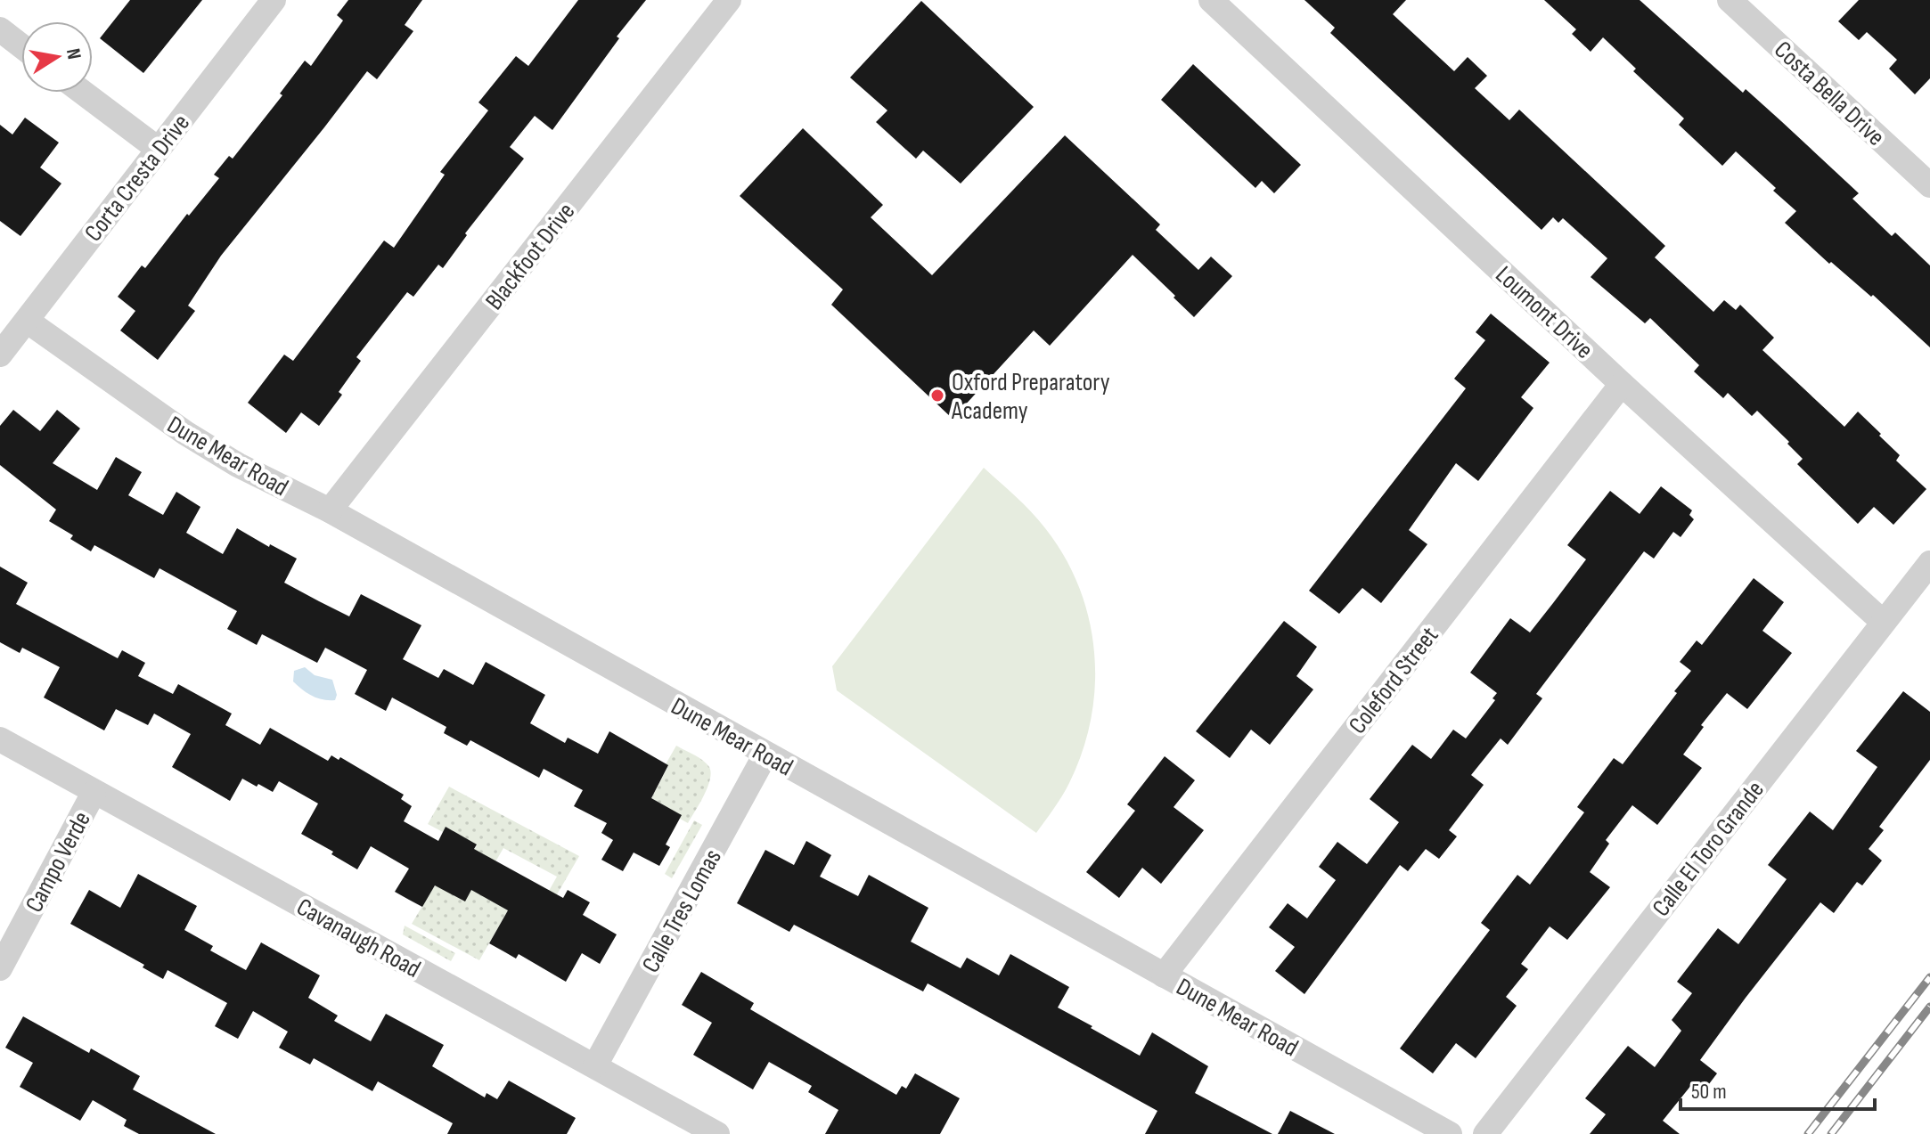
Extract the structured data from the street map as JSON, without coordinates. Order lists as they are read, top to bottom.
{
  "streets": {
    "street": [
      "Costa Bella Drive",
      "Corta Cresta Drive",
      "Blackfoot Drive",
      "Loumont Drive",
      "Dune Mear Road",
      "Coleford Street",
      "Calle El Toro Grande",
      "Campo Verde",
      "Calle Tres Lomas",
      "Cavanaugh Road"
    ]
  },
  "crossings": [
    ["Corta Cresta Drive", "Dune Mear Road"],
    ["Blackfoot Drive", "Dune Mear Road"],
    ["Loumont Drive", "Coleford Street"],
    ["Loumont Drive", "Calle El Toro Grande"],
    ["Dune Mear Road", "Coleford Street"],
    ["Dune Mear Road", "Calle Tres Lomas"],
    ["Campo Verde", "Cavanaugh Road"],
    ["Calle Tres Lomas", "Cavanaugh Road"]
  ],
  "places": ["Oxford Preparatory Academy"],
  "scale_bar": "50 m",
  "north": "right"
}
